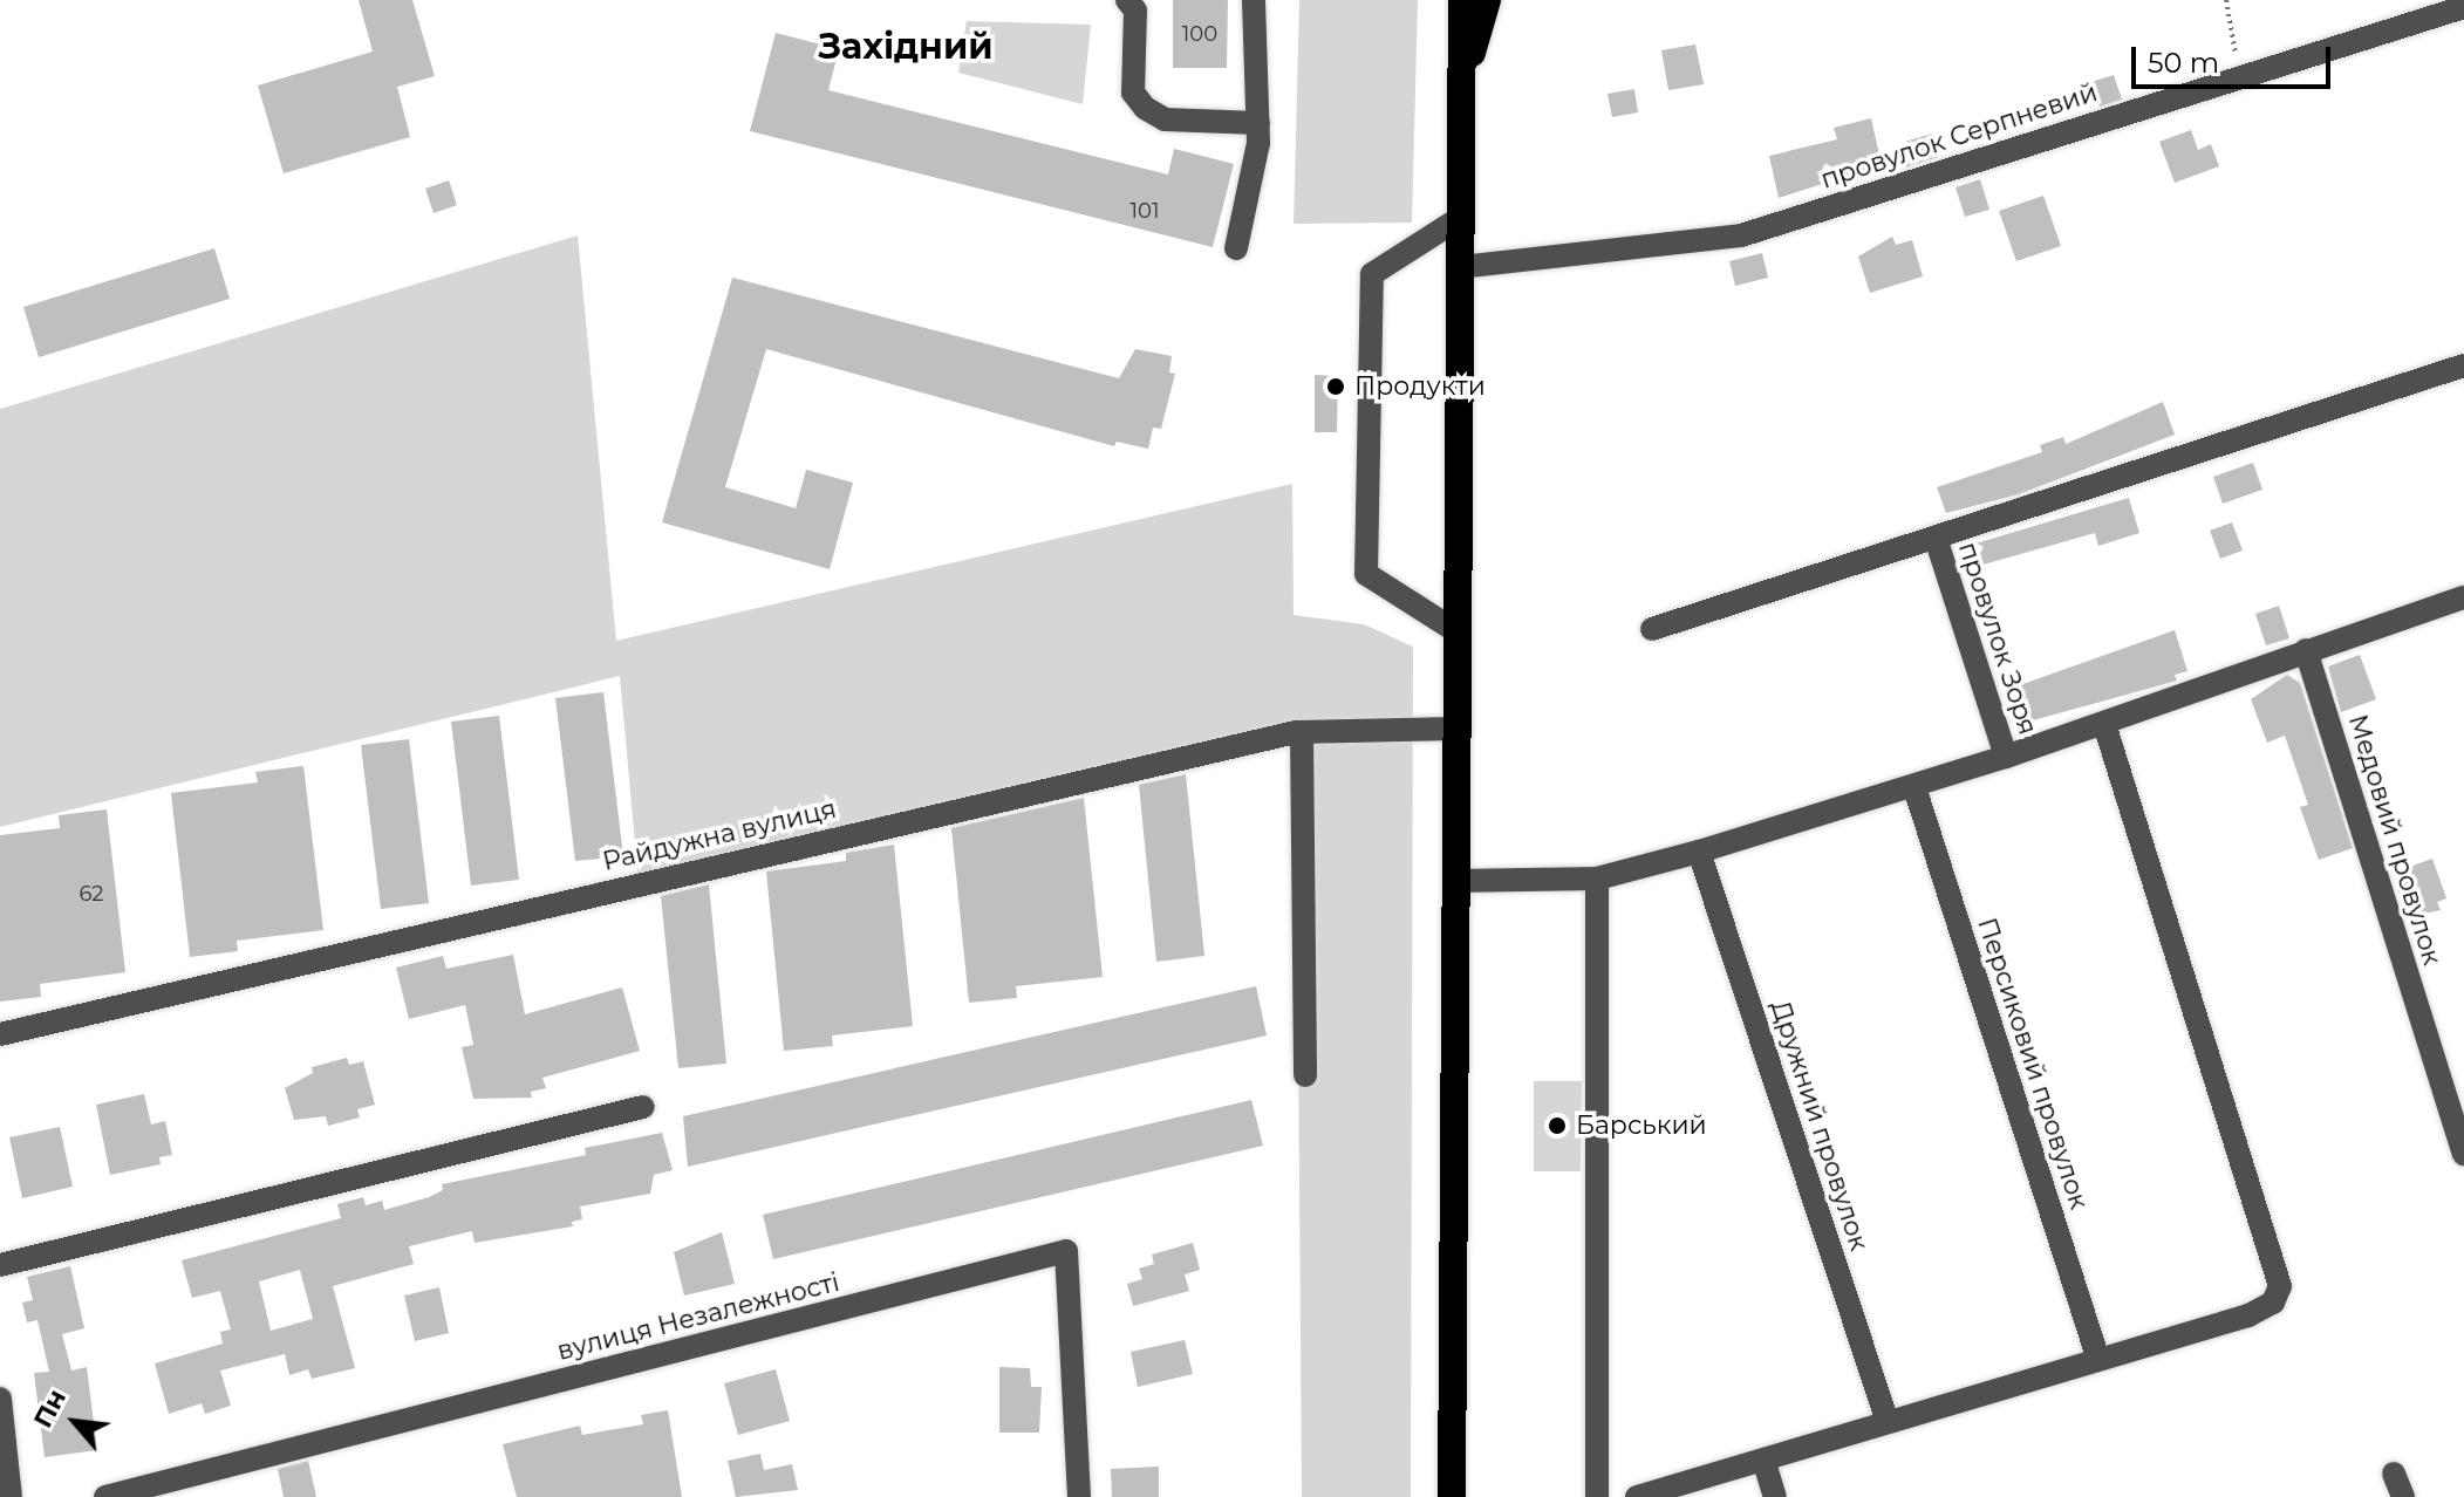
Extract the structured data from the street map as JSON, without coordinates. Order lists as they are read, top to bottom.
{
  "streets": {
    "street": [
      "провулок Серпневий",
      "провулок Зоря",
      "Райдужна вулиця",
      "Медовий провулок",
      "Персиковий провулок",
      "Дружний провулок",
      "вулиця Незалежності"
    ]
  },
  "districts": ["Західний"],
  "places": ["Продукти", "Барський"],
  "house_numbers": ["100", "101", "62"],
  "scale_bar": "50 m",
  "north": "top left"
}
